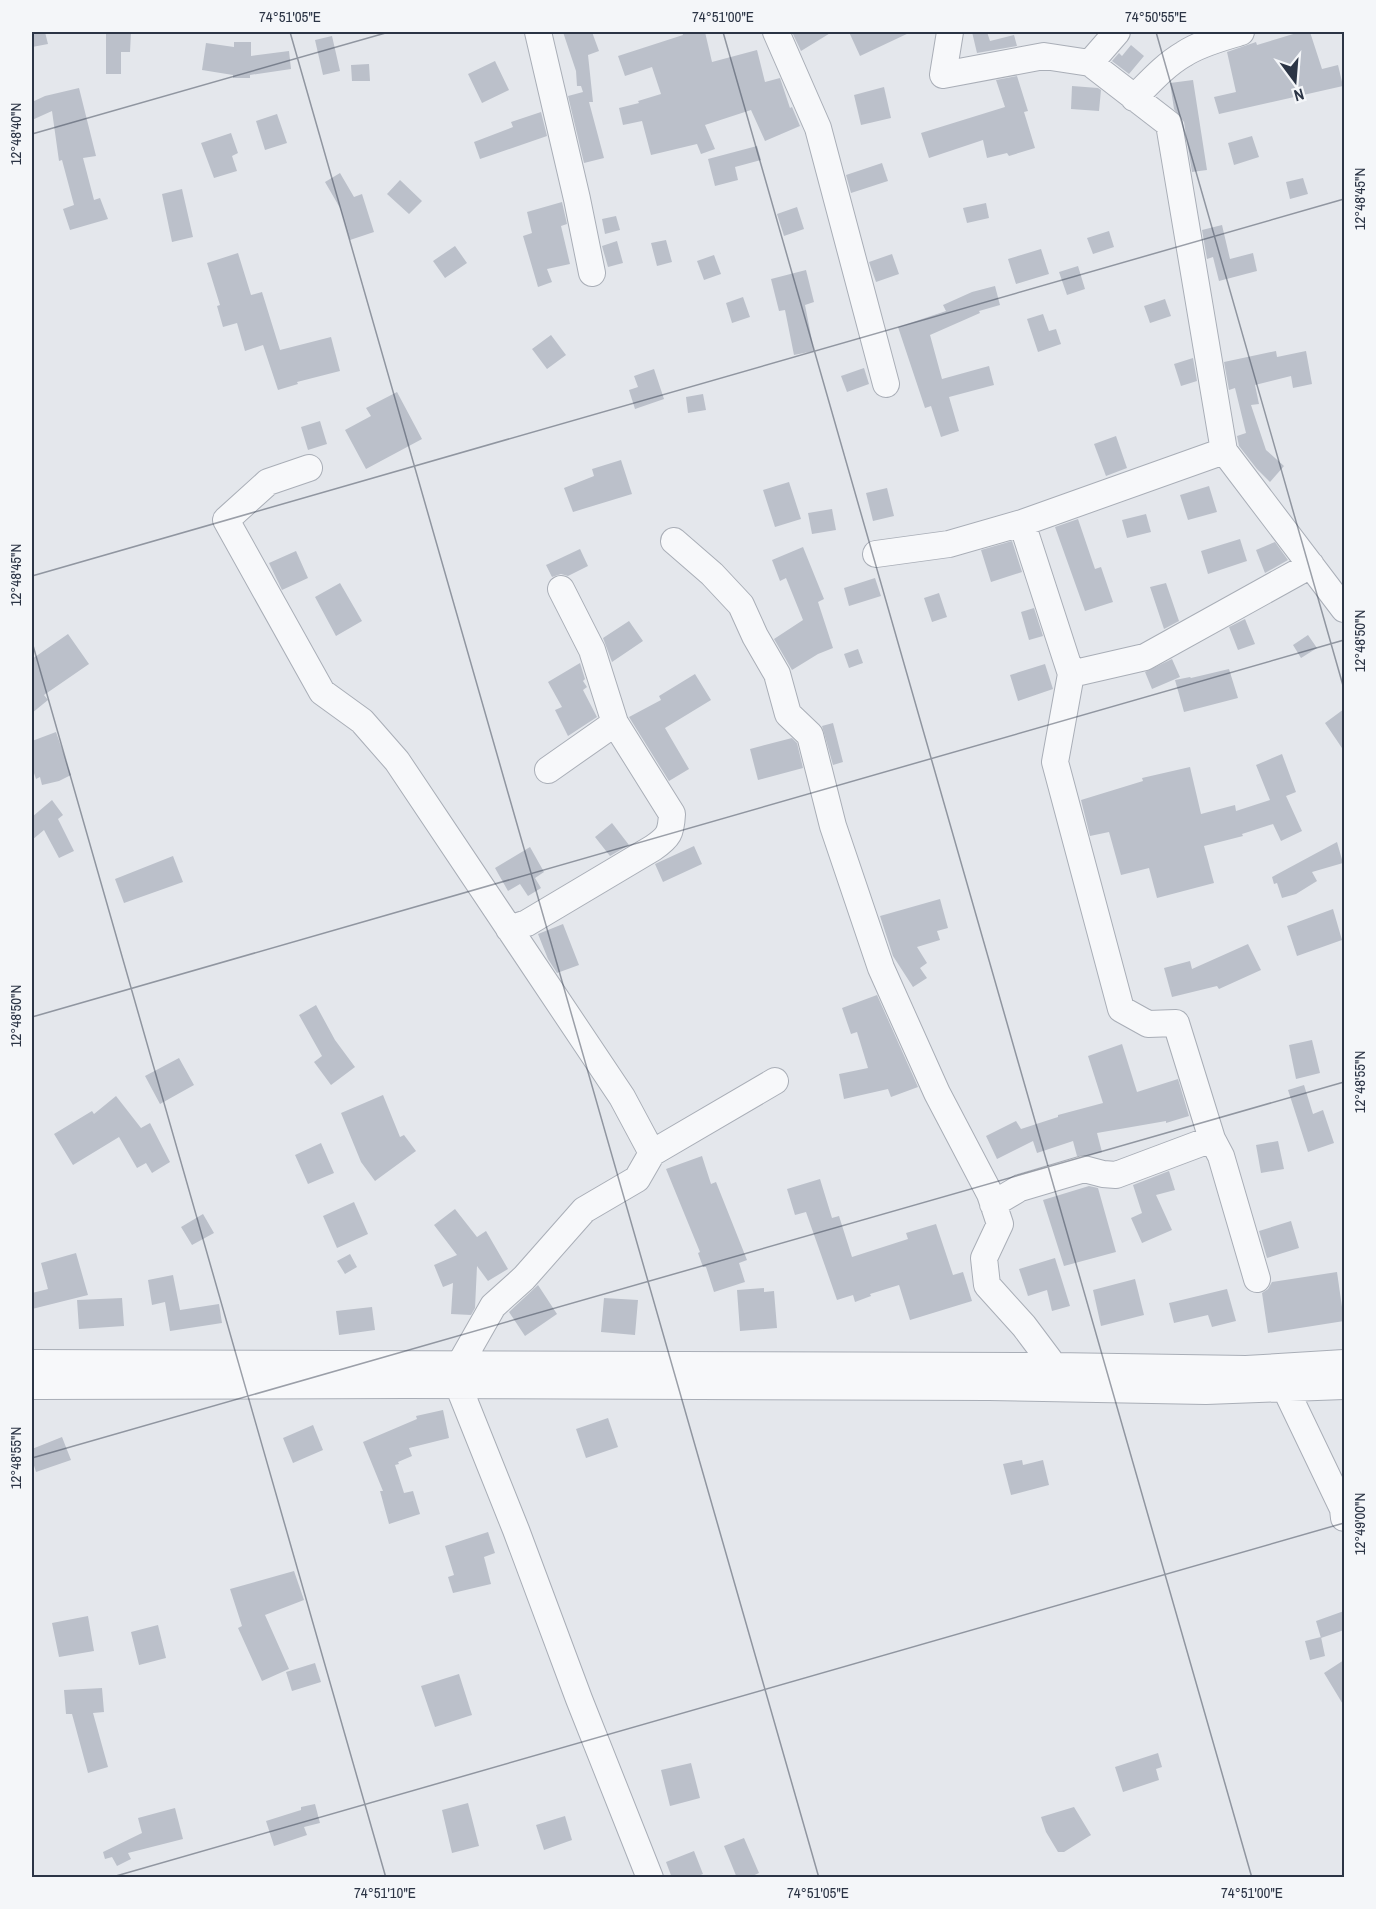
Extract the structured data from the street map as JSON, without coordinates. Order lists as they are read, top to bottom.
{
  "north": "bottom",
  "coordinates": [
    "74°51'05\"E",
    "74°51'00\"E",
    "74°50'55\"E",
    "12°48'40\"N",
    "12°48'45\"N",
    "12°48'50\"N",
    "12°48'55\"N",
    "12°49'00\"N",
    "74°51'10\"E"
  ]
}
